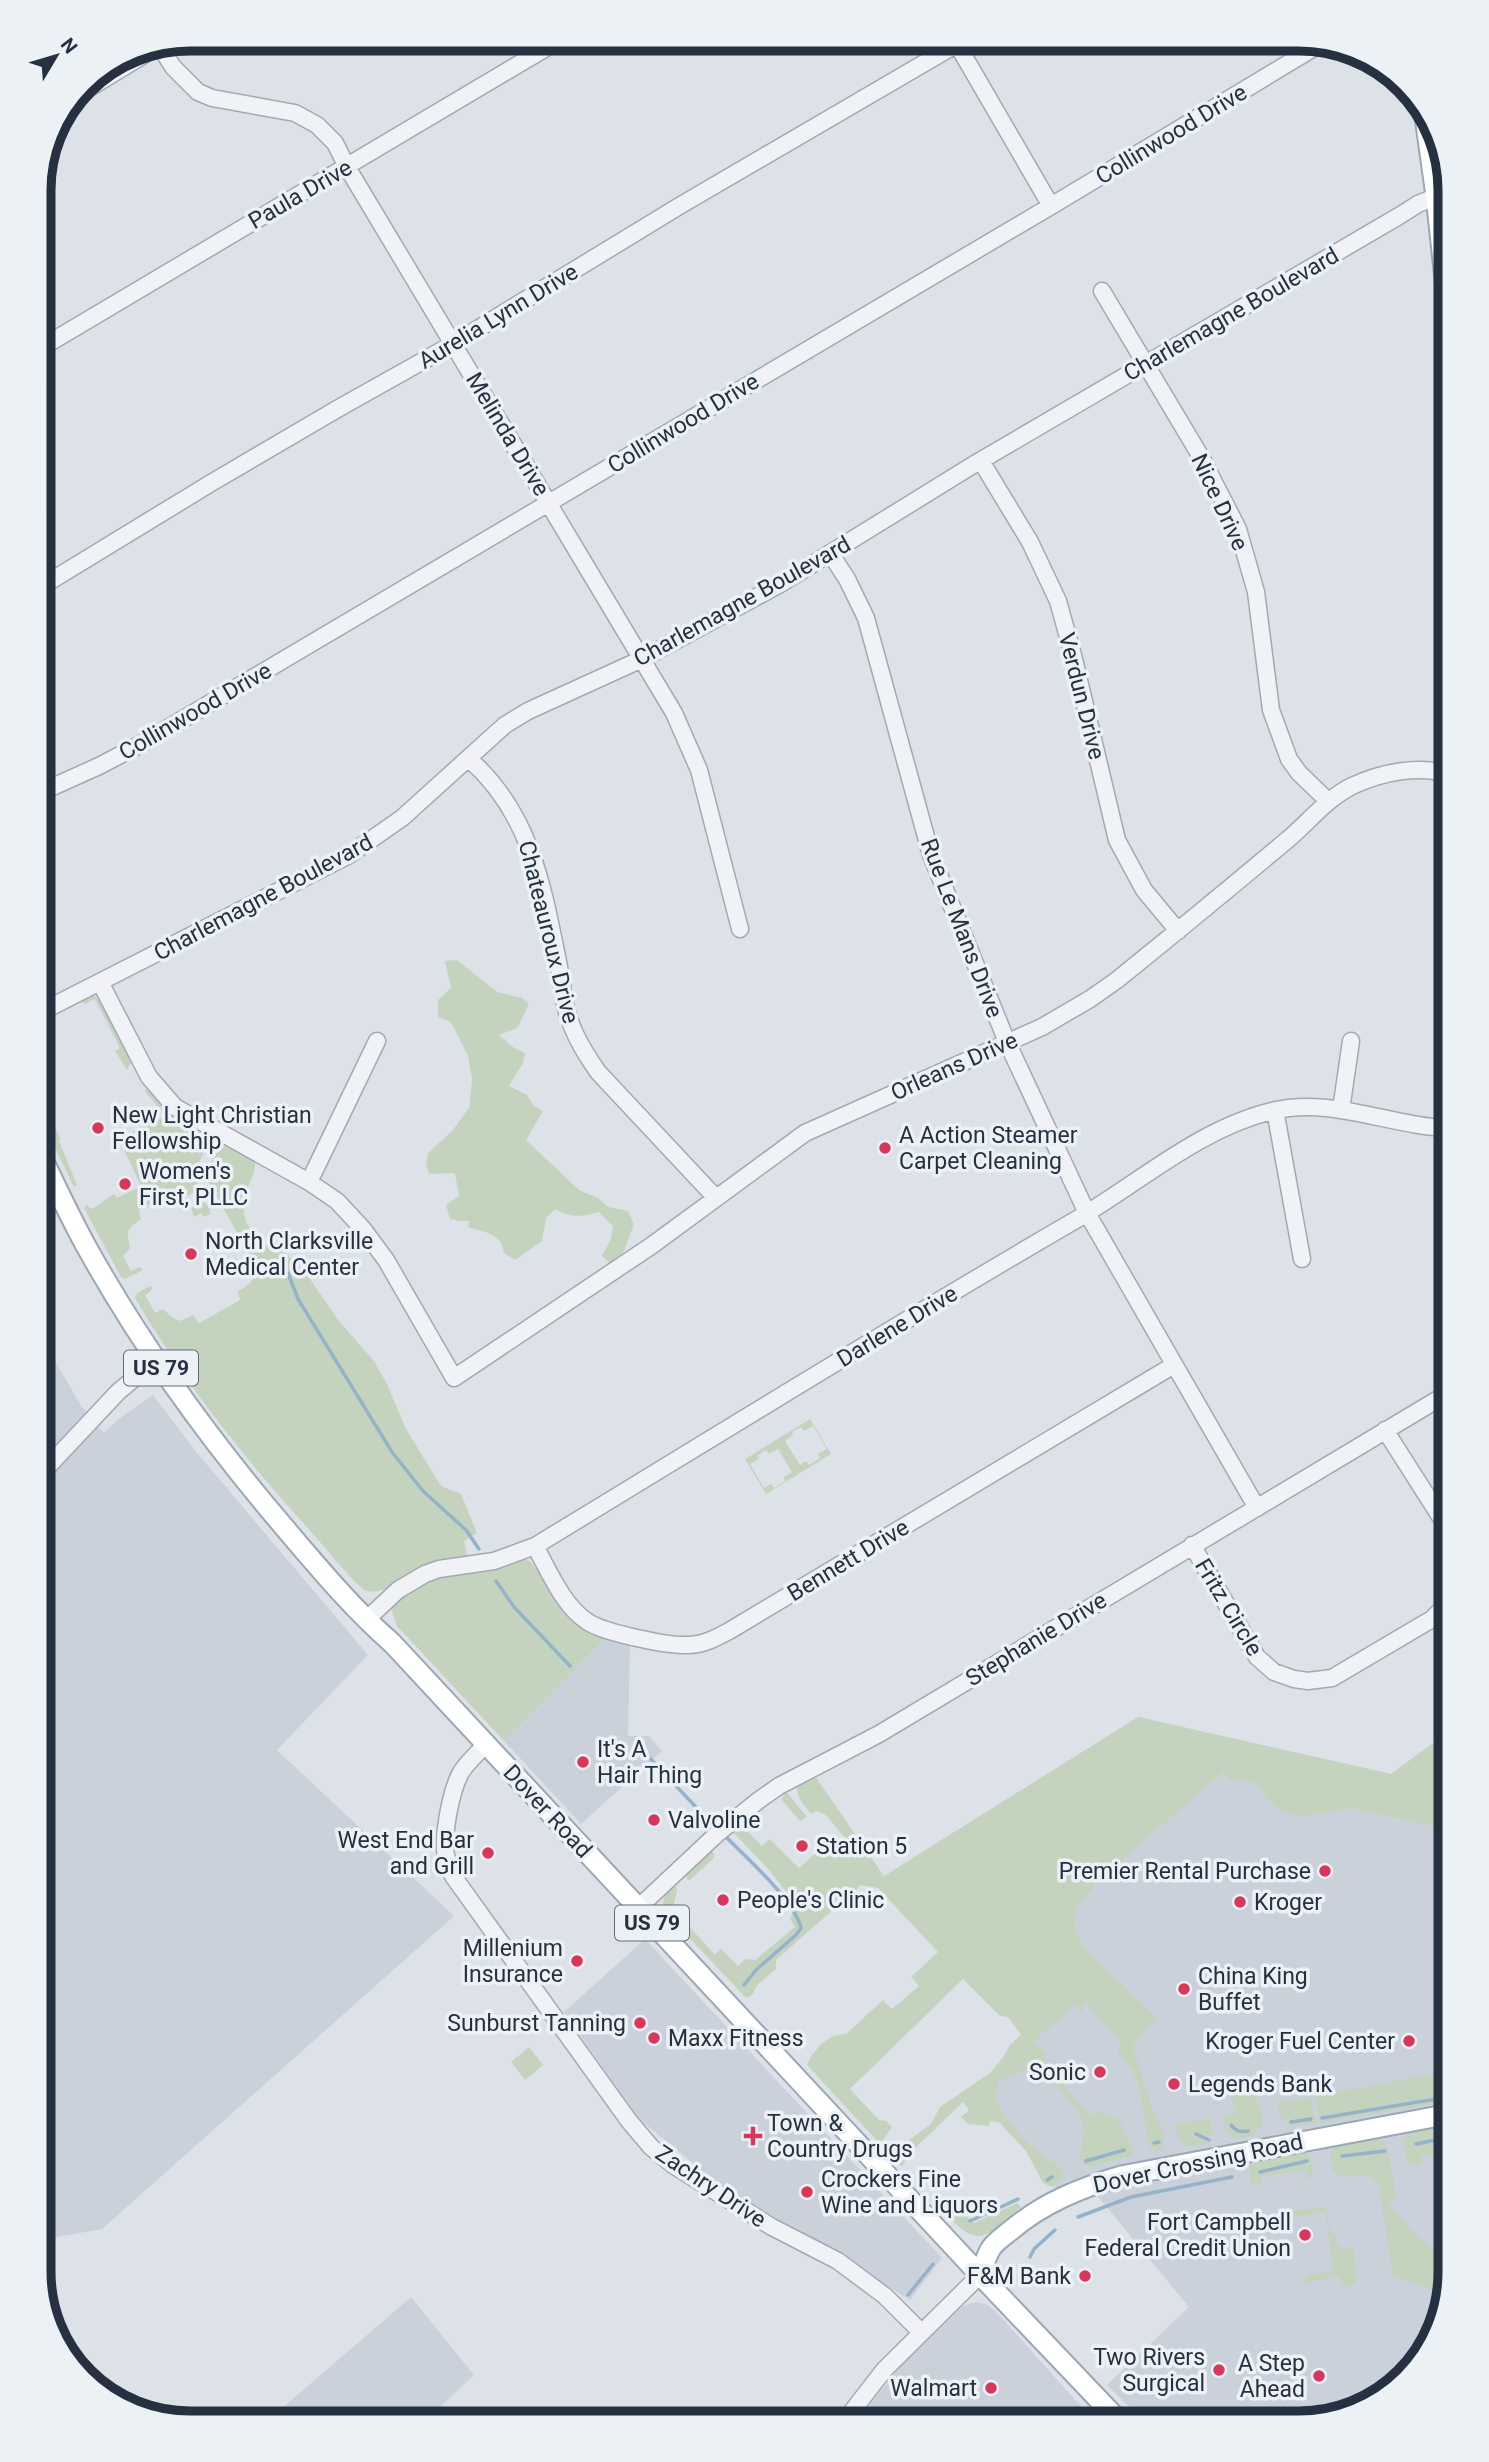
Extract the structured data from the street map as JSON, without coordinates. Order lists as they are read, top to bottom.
{
  "streets": {
    "main road": ["US 79", "Dover Road", "Dover Crossing Road"],
    "street": [
      "Collinwood Drive",
      "Paula Drive",
      "Charlemagne Boulevard",
      "Aurelia Lynn Drive",
      "Melinda Drive",
      "Nice Drive",
      "Verdun Drive",
      "Rue Le Mans Drive",
      "Chateauroux Drive",
      "Orleans Drive",
      "Darlene Drive",
      "Bennett Drive",
      "Fritz Circle",
      "Stephanie Drive",
      "Zachry Drive"
    ]
  },
  "crossings": [
    ["Collinwood Drive", "Melinda Drive"],
    ["Paula Drive", "Melinda Drive"],
    ["Charlemagne Boulevard", "Melinda Drive"],
    ["Charlemagne Boulevard", "Nice Drive"],
    ["Charlemagne Boulevard", "Verdun Drive"],
    ["Charlemagne Boulevard", "Rue Le Mans Drive"],
    ["Charlemagne Boulevard", "Chateauroux Drive"],
    ["Aurelia Lynn Drive", "Melinda Drive"],
    ["Nice Drive", "Orleans Drive"],
    ["Verdun Drive", "Orleans Drive"],
    ["Rue Le Mans Drive", "Orleans Drive"],
    ["Rue Le Mans Drive", "Darlene Drive"],
    ["Rue Le Mans Drive", "Bennett Drive"],
    ["Rue Le Mans Drive", "Stephanie Drive"],
    ["Chateauroux Drive", "Orleans Drive"],
    ["Darlene Drive", "Bennett Drive"],
    ["Darlene Drive", "Dover Road"],
    ["Fritz Circle", "Stephanie Drive"],
    ["Stephanie Drive", "Dover Road"],
    ["Dover Road", "Dover Crossing Road"],
    ["Dover Road", "Zachry Drive"]
  ],
  "places": {
    "other": [
      "New Light Christian Fellowship",
      "A Action Steamer Carpet Cleaning",
      "Women's First, PLLC",
      "North Clarksville Medical Center",
      "It's A Hair Thing",
      "Valvoline",
      "Station 5",
      "West End Bar and Grill",
      "Premier Rental Purchase",
      "People's Clinic",
      "Kroger",
      "Millenium Insurance",
      "China King Buffet",
      "Sunburst Tanning",
      "Maxx Fitness",
      "Kroger Fuel Center",
      "Sonic",
      "Legends Bank",
      "Crockers Fine Wine and Liquors",
      "Fort Campbell Federal Credit Union",
      "F&M Bank",
      "Two Rivers Surgical",
      "A Step Ahead",
      "Walmart"
    ],
    "health": ["Town & Country Drugs"]
  },
  "north": "top right"
}
